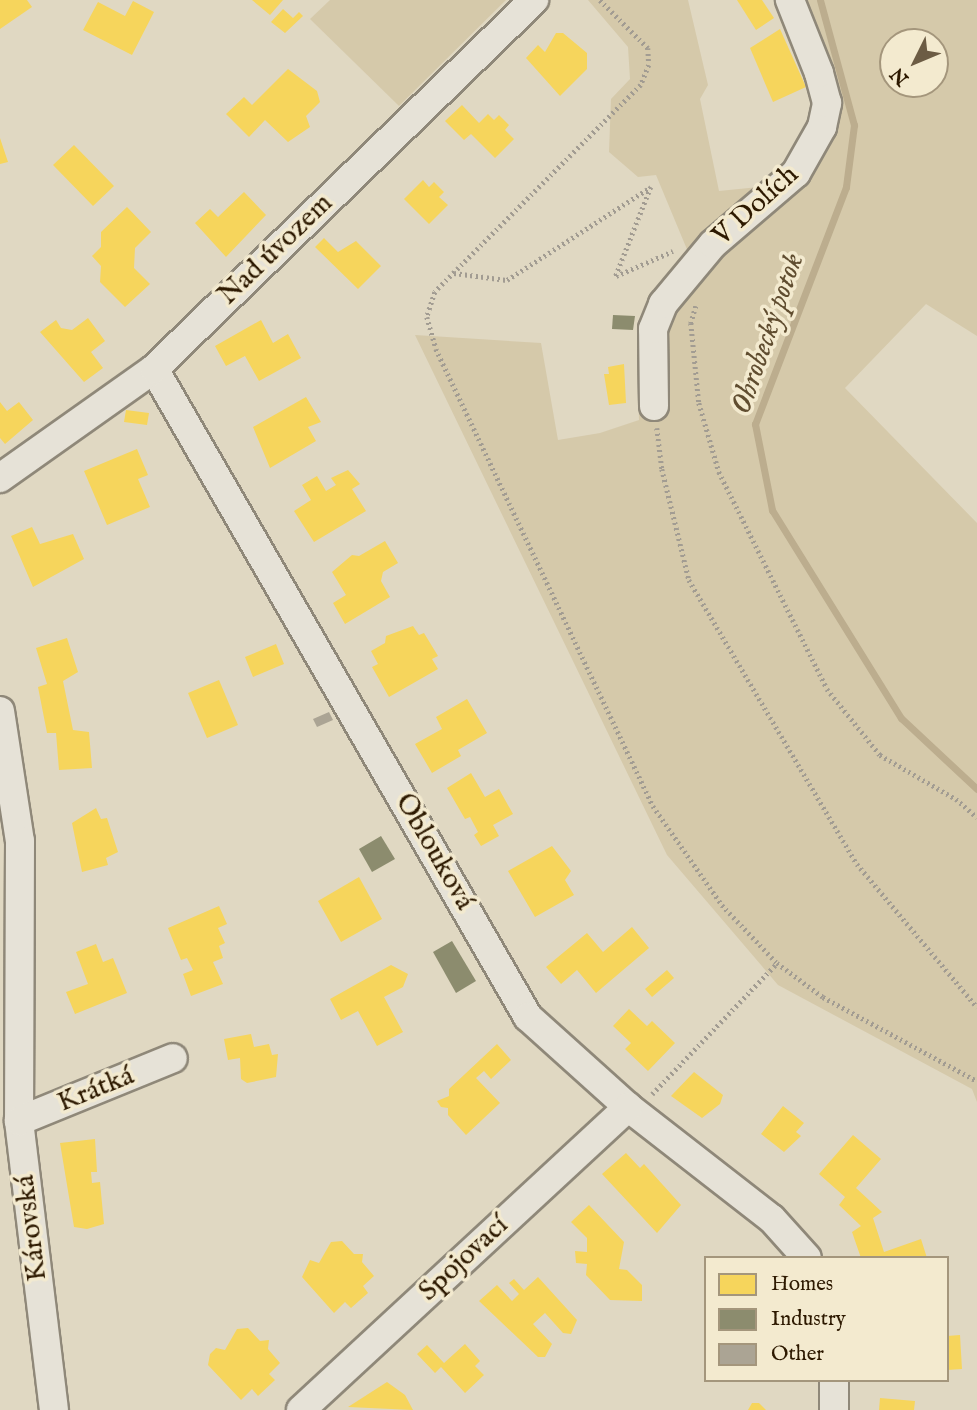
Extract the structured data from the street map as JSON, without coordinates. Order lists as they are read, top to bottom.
{
  "streets": {
    "street": [
      "V Dolích",
      "Nad úvozem",
      "Oblouková",
      "Krátká",
      "Károvská",
      "Spojovací"
    ]
  },
  "crossings": [
    ["Nad úvozem", "Oblouková"],
    ["Oblouková", "Spojovací"],
    ["Krátká", "Károvská"]
  ],
  "water": ["Ohrobecký potok"],
  "legend": ["Homes", "Industry", "Other"],
  "north": "bottom left"
}
